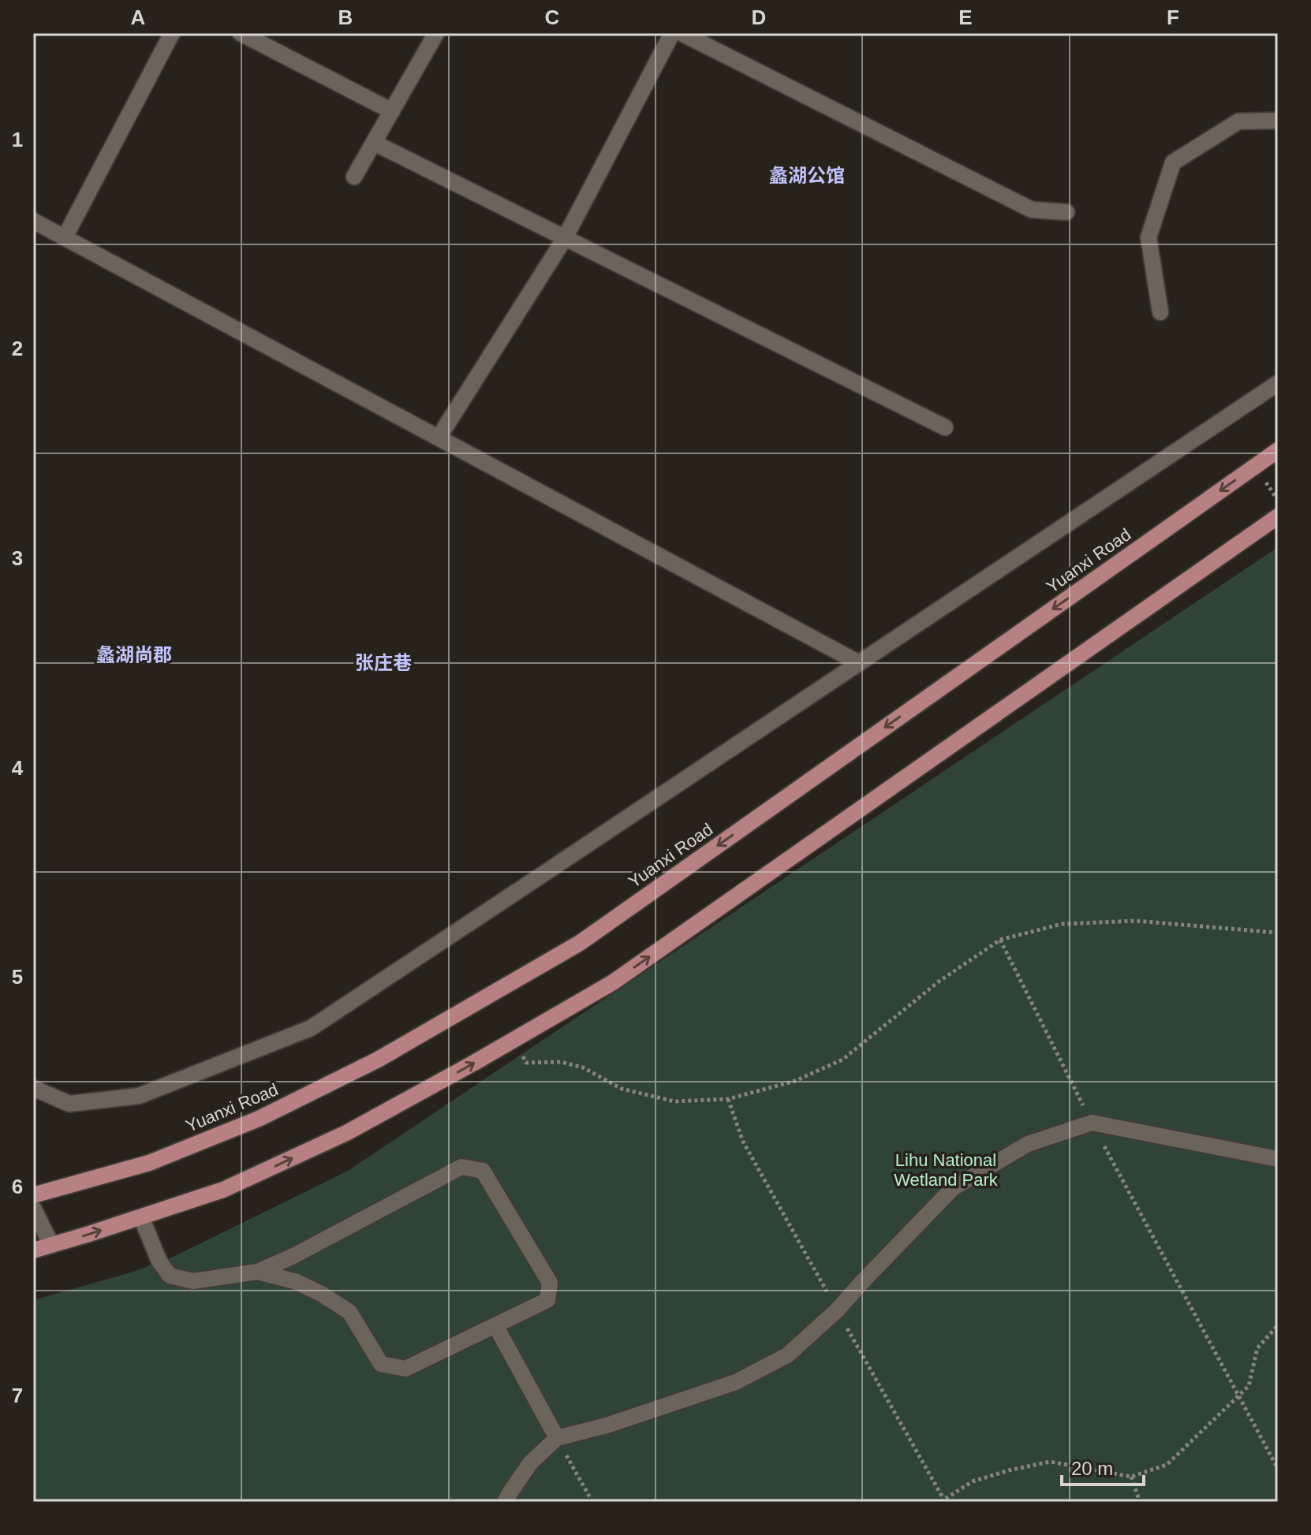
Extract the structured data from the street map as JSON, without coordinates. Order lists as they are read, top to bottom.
{
  "streets": {
    "main road": ["Yuanxi Road"]
  },
  "districts": ["蠡湖公馆", "蠡湖尚郡", "张庄巷"],
  "parks": ["Lihu National Wetland Park"],
  "scale_bar": "20 m",
  "grid": {
    "columns": [
      "A",
      "B",
      "C",
      "D",
      "E",
      "F"
    ],
    "rows": [
      "1",
      "2",
      "3",
      "4",
      "5",
      "6",
      "7"
    ]
  }
}
